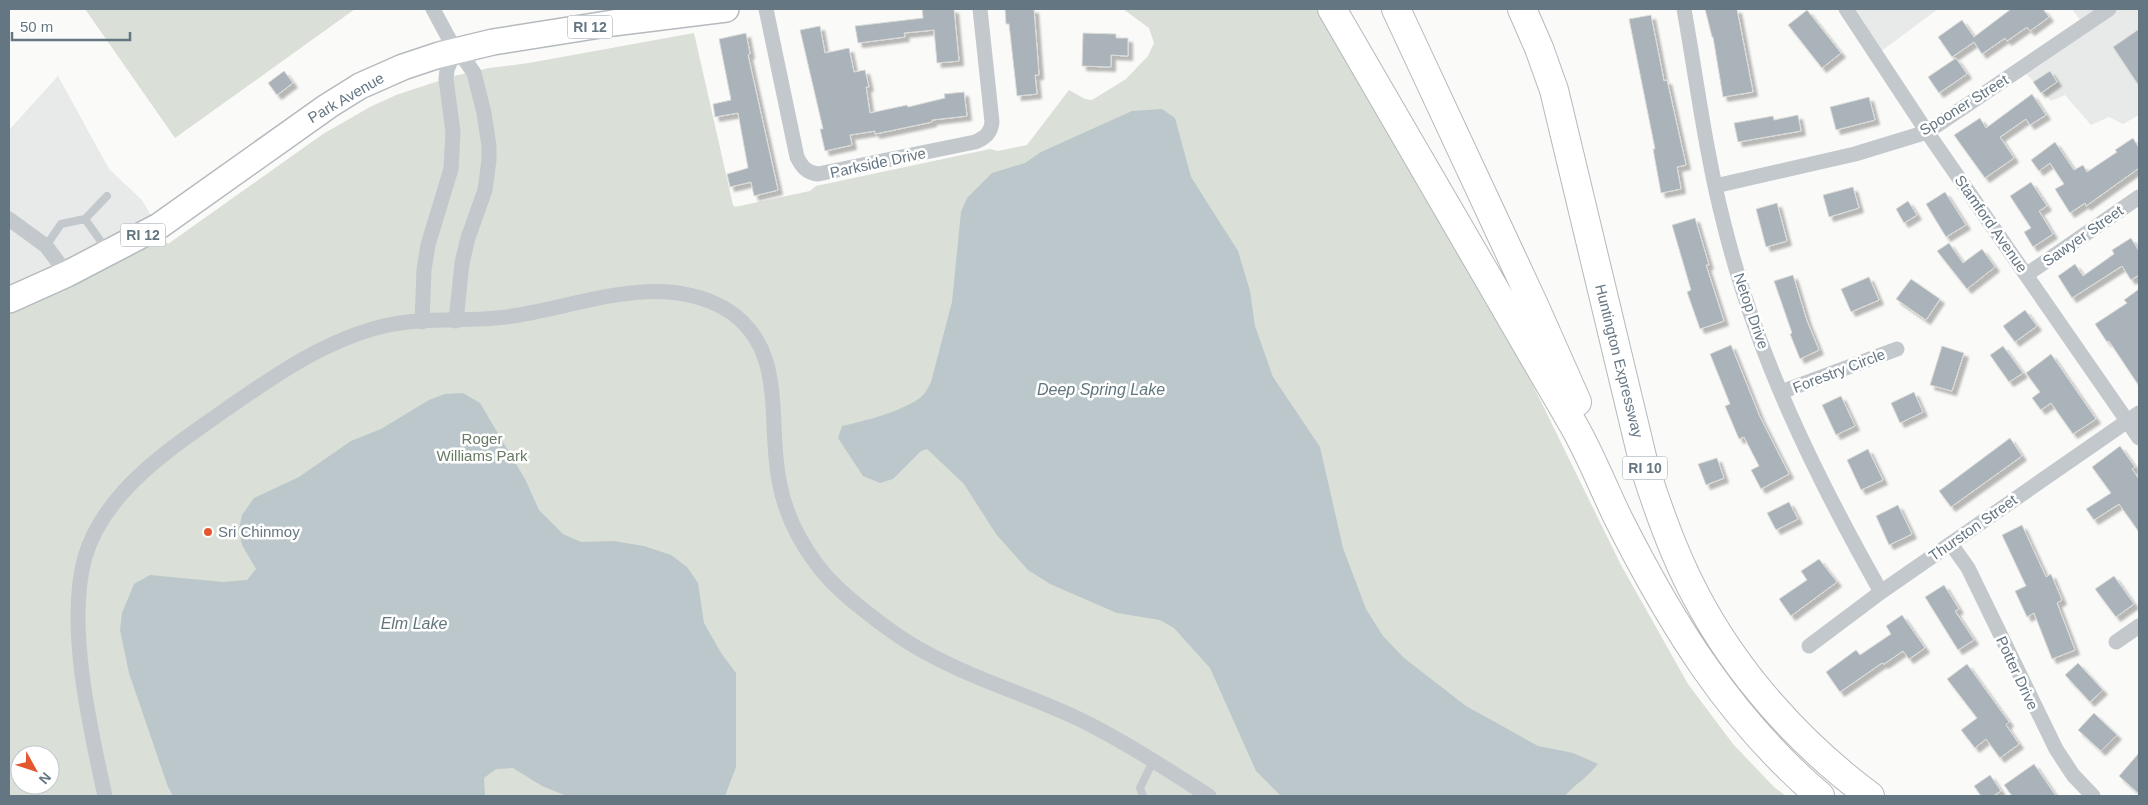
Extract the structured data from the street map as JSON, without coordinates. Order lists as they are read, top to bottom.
{
  "streets": {
    "highway": ["Huntington Expressway", "RI 10"],
    "main road": ["RI 12", "Park Avenue"],
    "street": [
      "Spooner Street",
      "Parkside Drive",
      "Stamford Avenue",
      "Sawyer Street",
      "Netop Drive",
      "Forestry Circle",
      "Thurston Street",
      "Potter Drive"
    ]
  },
  "crossings": [
    ["Spooner Street", "Stamford Avenue"],
    ["Spooner Street", "Netop Drive"],
    ["Stamford Avenue", "Sawyer Street"],
    ["Stamford Avenue", "Thurston Street"],
    ["Netop Drive", "Forestry Circle"],
    ["Netop Drive", "Thurston Street"],
    ["Thurston Street", "Potter Drive"]
  ],
  "water": ["Deep Spring Lake", "Elm Lake"],
  "parks": ["Roger Williams Park"],
  "places": ["Sri Chinmoy"],
  "scale_bar": "50 m",
  "north": "bottom right"
}
